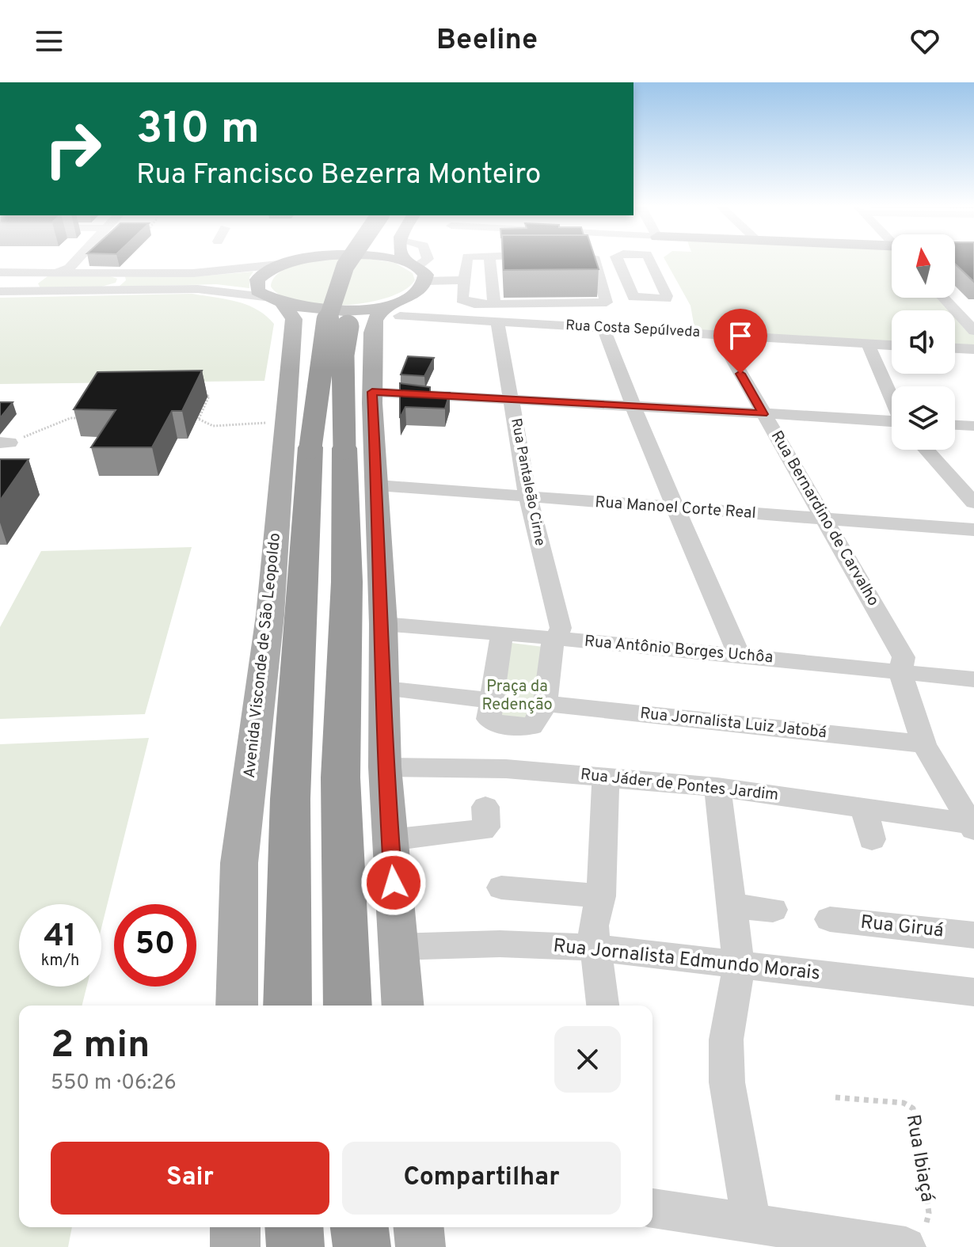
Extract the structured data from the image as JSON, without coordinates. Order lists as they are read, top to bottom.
{
  "streets": {
    "highway": ["Avenida Visconde de São Leopoldo"],
    "street": [
      "Rua Costa Sepúlveda",
      "Rua Pantaleão Cirne",
      "Rua Manoel Corte Real",
      "Rua Bernardino de Carvalho",
      "Rua Antônio Borges Uchôa",
      "Rua Jornalista Luiz Jatobá",
      "Rua Jáder de Pontes Jardim",
      "Rua Giruá",
      "Rua Jornalista Edmundo Morais"
    ],
    "path": ["Rua Ibiaçá"]
  },
  "crossings": [
    ["Rua Costa Sepúlveda", "Rua Pantaleão Cirne"],
    ["Rua Costa Sepúlveda", "Rua Bernardino de Carvalho"],
    ["Rua Pantaleão Cirne", "Rua Manoel Corte Real"],
    ["Rua Pantaleão Cirne", "Rua Antônio Borges Uchôa"],
    ["Rua Pantaleão Cirne", "Rua Jornalista Luiz Jatobá"],
    ["Rua Manoel Corte Real", "Rua Bernardino de Carvalho"],
    ["Rua Bernardino de Carvalho", "Rua Antônio Borges Uchôa"],
    ["Rua Bernardino de Carvalho", "Rua Jornalista Luiz Jatobá"],
    ["Rua Bernardino de Carvalho", "Rua Jáder de Pontes Jardim"]
  ],
  "parks": ["Praça da Redenção"],
  "north": "top",
  "page": {
    "header": "Beeline",
    "turn": ["310 m", "Rua Francisco Bezerra Monteiro"],
    "speed": "41 km/h",
    "limit": "50",
    "heading": ["2 min", "550 m · 06:26"],
    "buttons": ["Sair", "Compartilhar"]
  }
}
